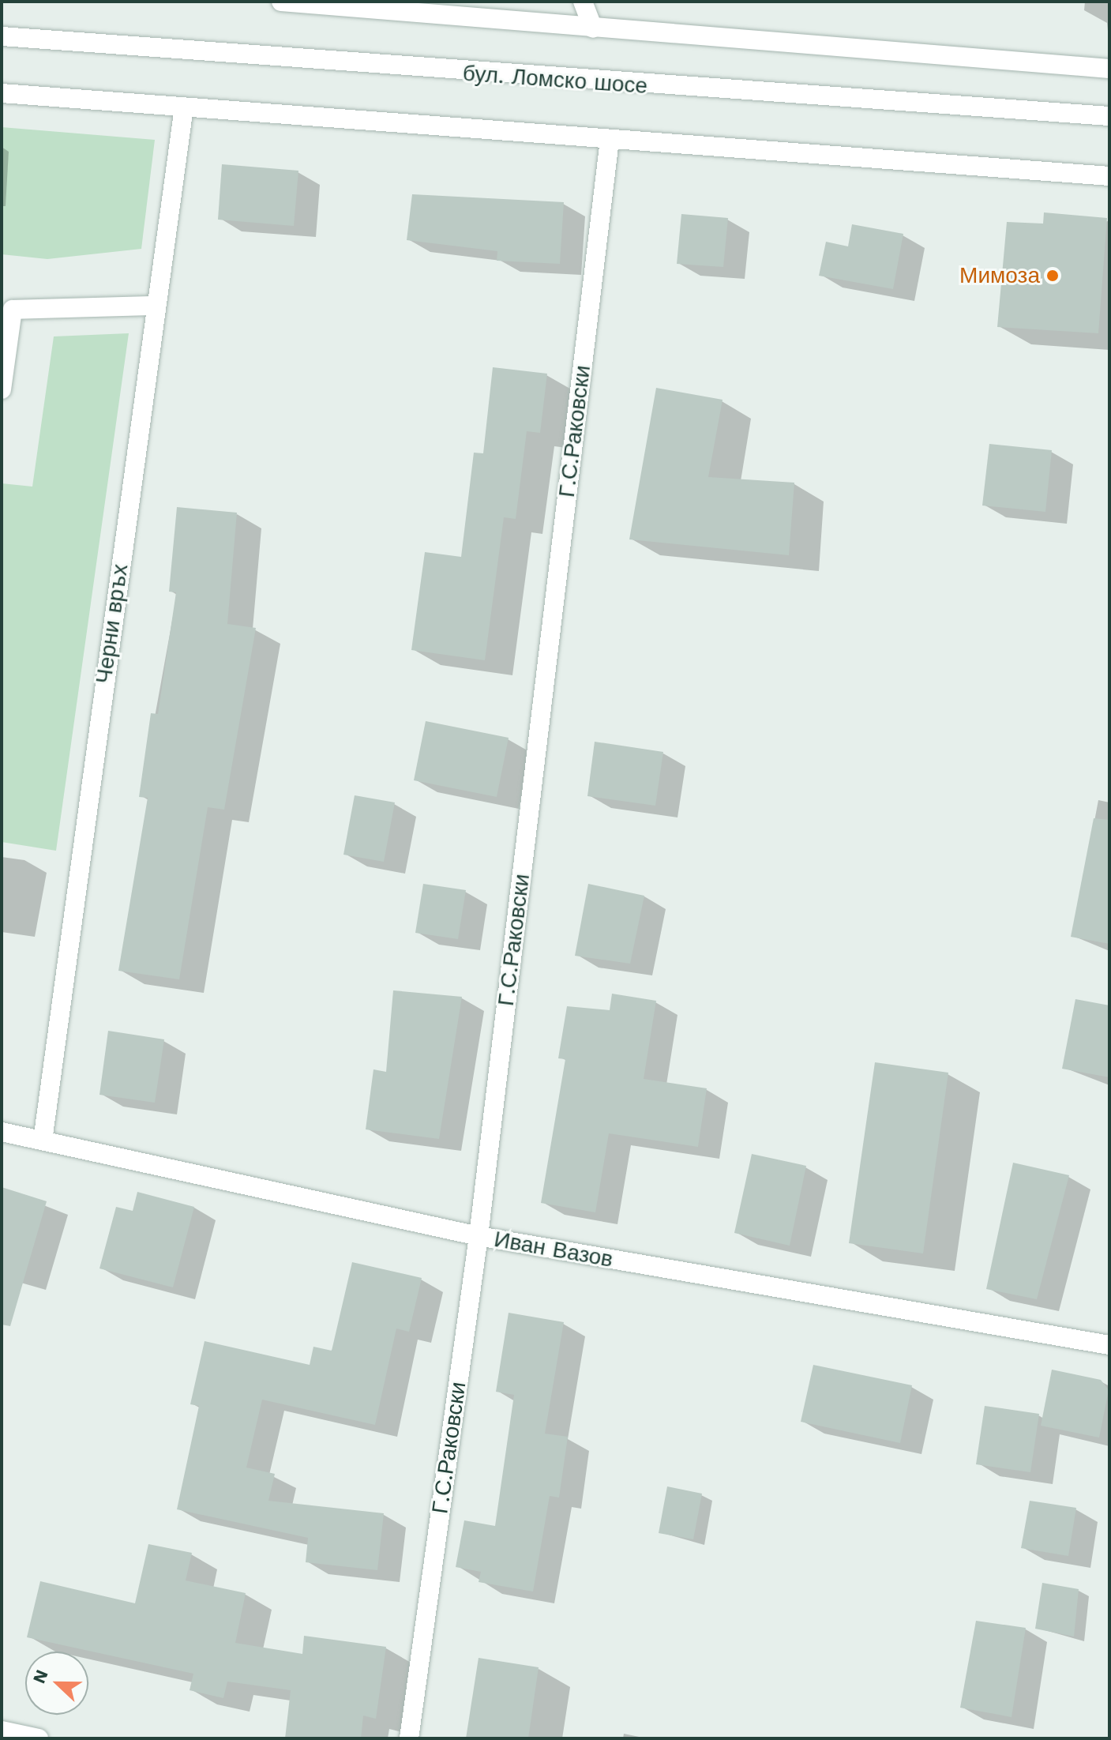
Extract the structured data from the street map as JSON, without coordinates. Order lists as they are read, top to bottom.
{
  "streets": {
    "street": [
      "бул. Ломско шосе",
      "Г.С.Раковски",
      "Черни връх",
      "Иван Вазов"
    ]
  },
  "crossings": [
    ["Г.С.Раковски", "Иван Вазов"],
    ["Черни връх", "Иван Вазов"]
  ],
  "places": ["Мимоза"],
  "north": "left"
}
